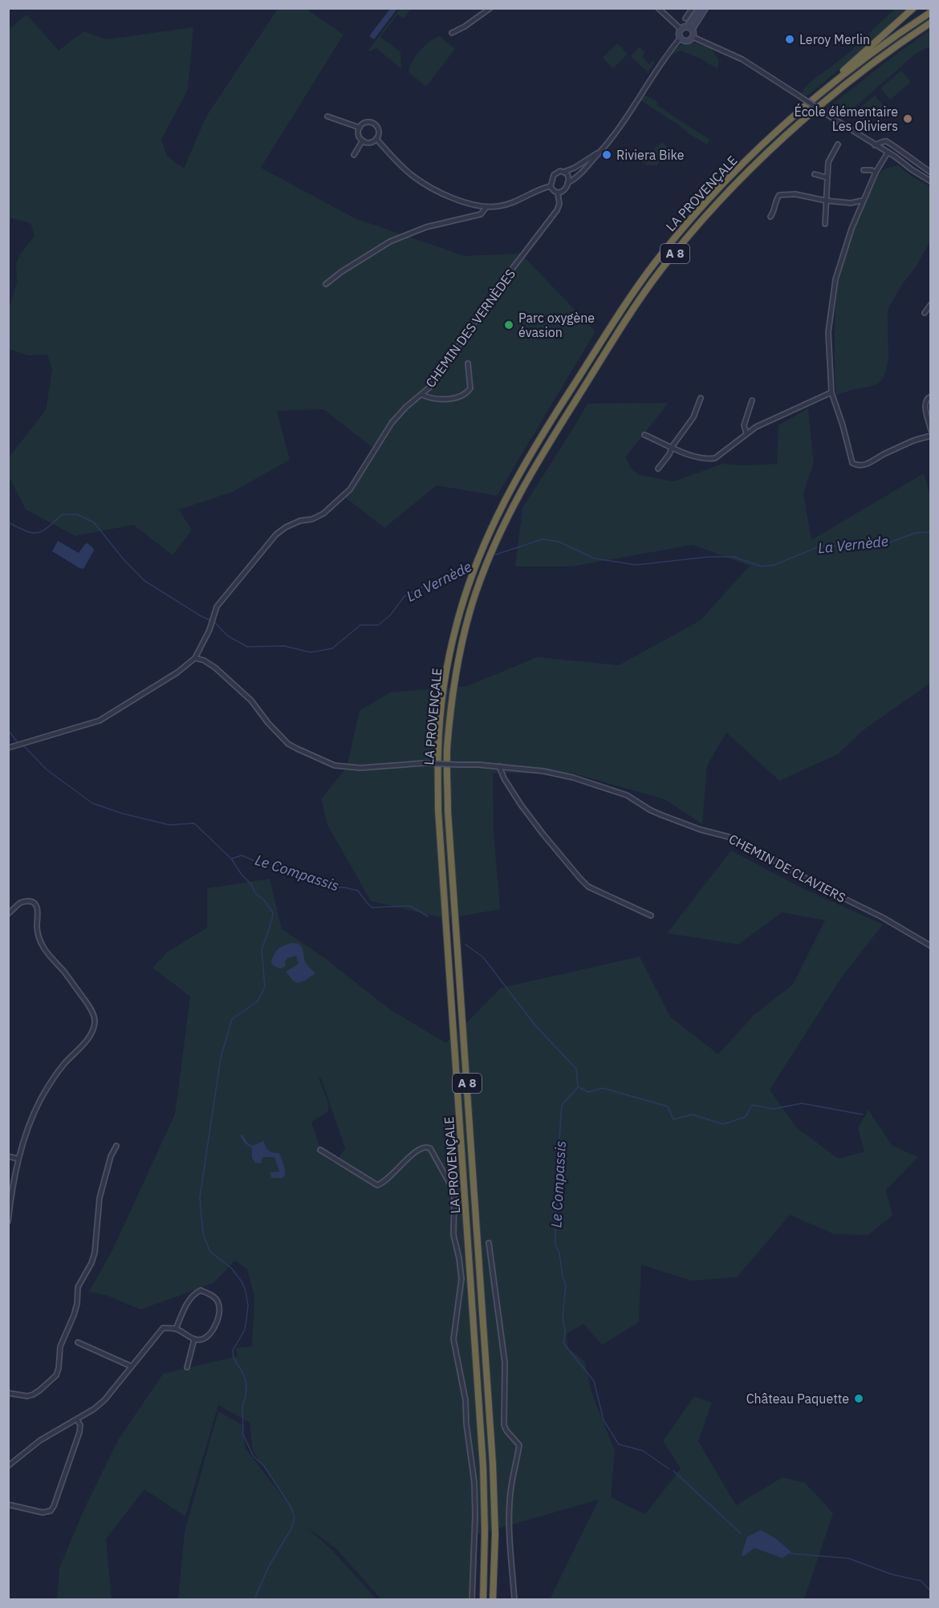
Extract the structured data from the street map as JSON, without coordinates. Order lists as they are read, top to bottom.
{
  "streets": {
    "highway": ["LA PROVENÇALE", "A 8"],
    "street": ["CHEMIN DES VERNÈDES", "CHEMIN DE CLAVIERS"]
  },
  "crossings": [
    ["CHEMIN DES VERNÈDES", "CHEMIN DE CLAVIERS"]
  ],
  "water": ["La Vernède", "Le Compassis"],
  "places": [
    "Leroy Merlin",
    "École élémentaire Les Oliviers",
    "Riviera Bike",
    "Parc oxygène évasion",
    "Château Paquette"
  ]
}
